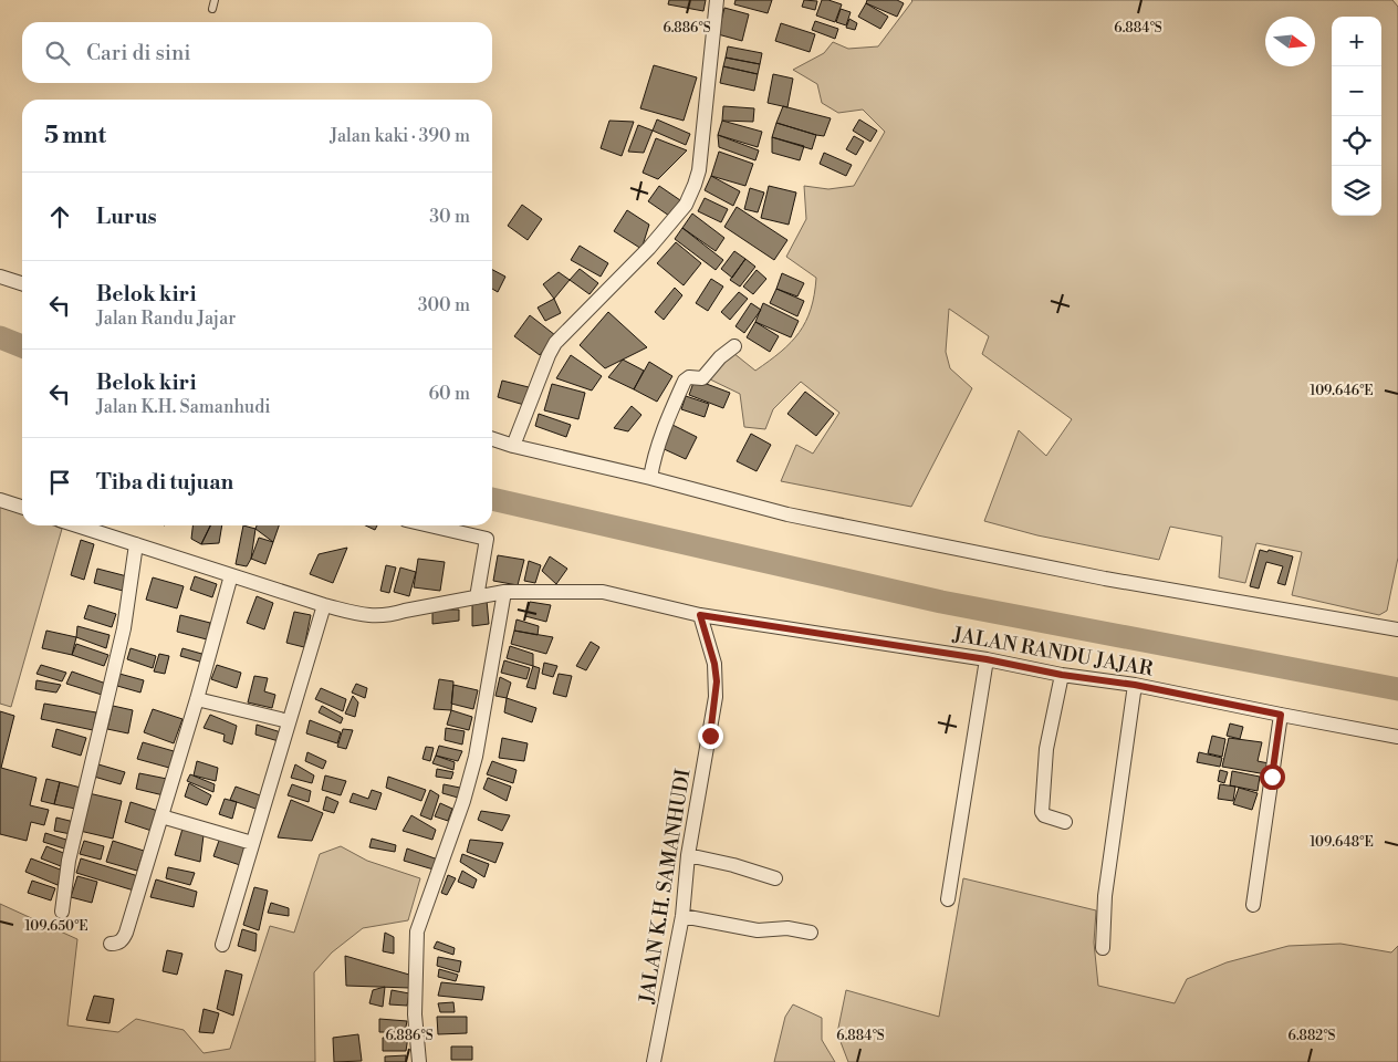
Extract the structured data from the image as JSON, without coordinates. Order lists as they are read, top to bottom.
{
  "streets": {
    "street": ["JALAN RANDU JAJAR", "JALAN K.H. SAMANHUDI"]
  },
  "crossings": [
    ["JALAN RANDU JAJAR", "JALAN K.H. SAMANHUDI"]
  ],
  "north": "right",
  "page": {
    "map_buttons": ["+", "−"],
    "search": "Cari di sini",
    "heading": ["5 mnt", "Jalan kaki · 390 m"],
    "list": [
      ["Lurus", "30 m"],
      ["Belok kiri", "Jalan Randu Jajar", "300 m"],
      ["Belok kiri", "Jalan K.H. Samanhudi", "60 m"],
      "Tiba di tujuan"
    ]
  },
  "coordinates": [
    "6.886°S",
    "6.884°S",
    "109.646°E",
    "109.648°E",
    "109.650°E",
    "6.882°S"
  ]
}
